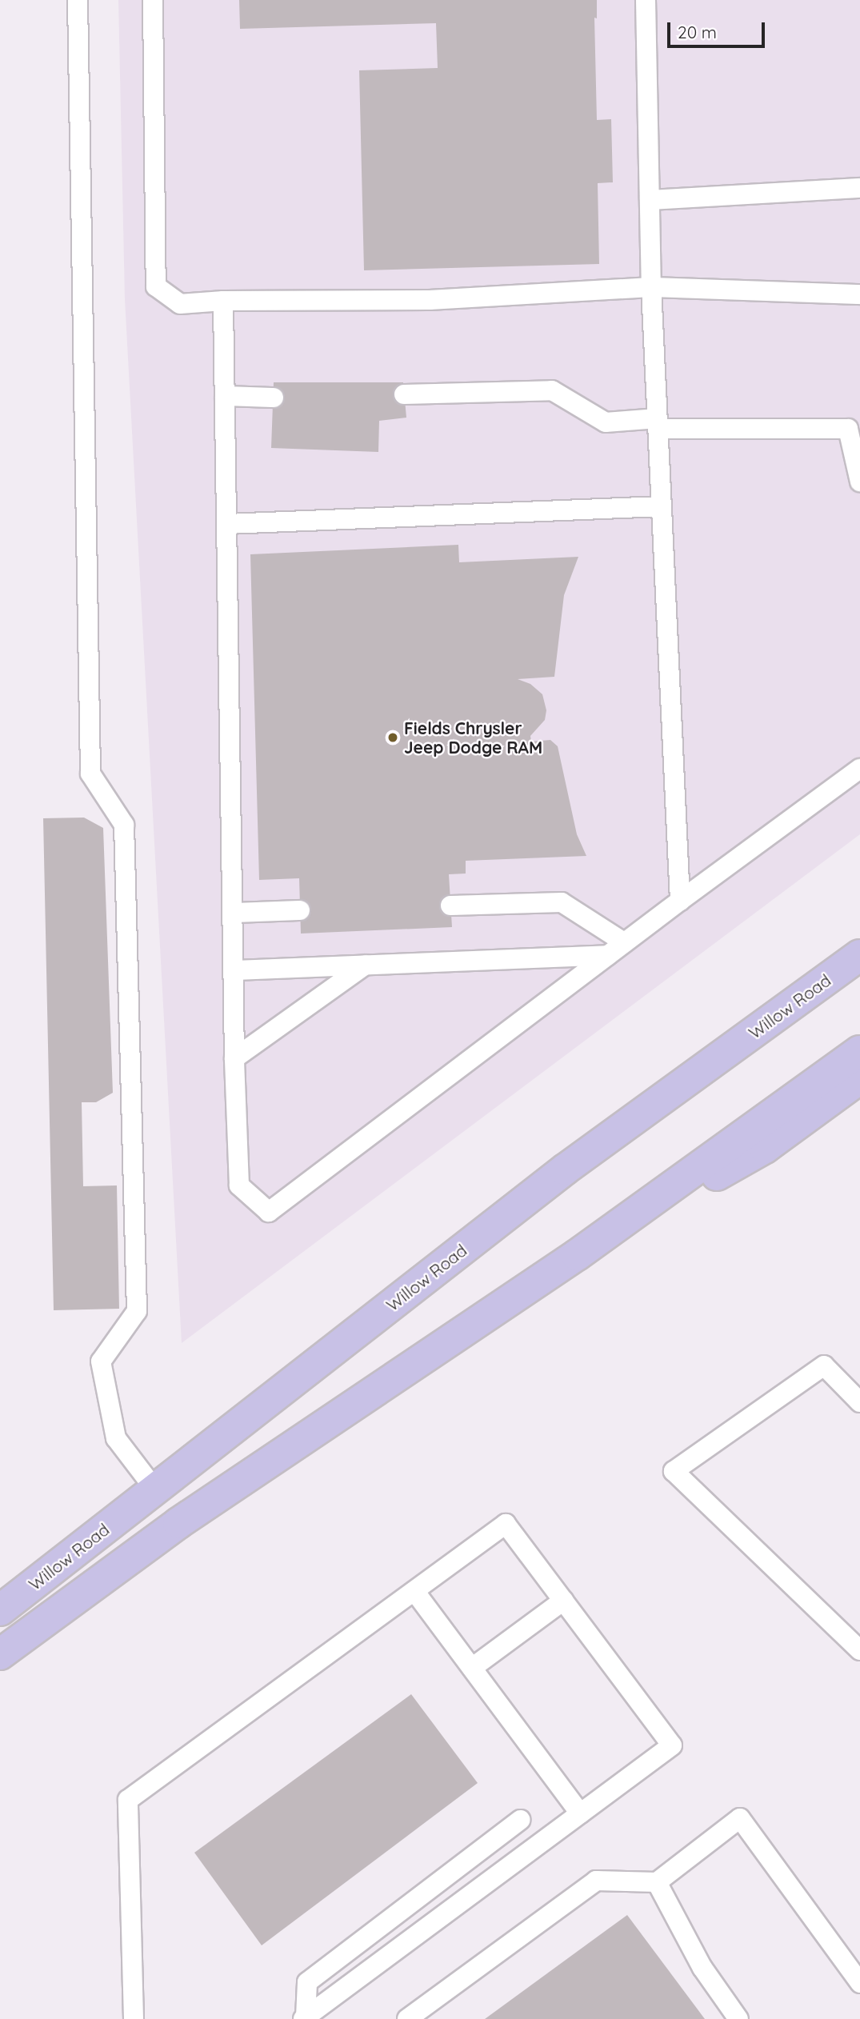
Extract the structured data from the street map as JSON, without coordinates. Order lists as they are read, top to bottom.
{
  "streets": {
    "main road": ["Willow Road"]
  },
  "places": ["Fields Chrysler Jeep Dodge RAM"],
  "scale_bar": "20 m"
}
